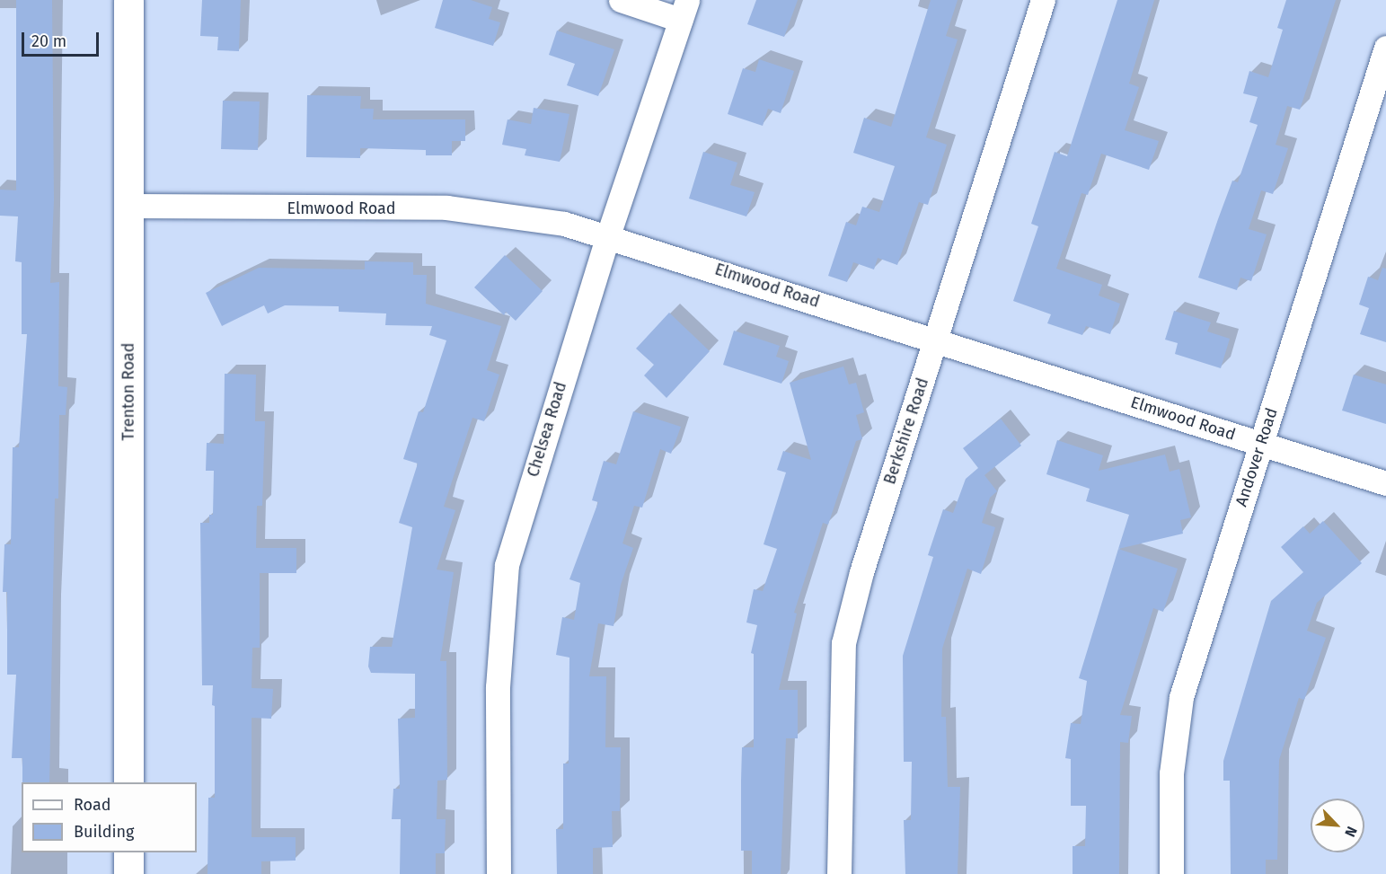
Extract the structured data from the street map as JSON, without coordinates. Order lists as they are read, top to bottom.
{
  "streets": {
    "main road": ["Trenton Road"],
    "street": [
      "Elmwood Road",
      "Chelsea Road",
      "Berkshire Road",
      "Andover Road"
    ]
  },
  "crossings": [
    ["Elmwood Road", "Trenton Road"],
    ["Elmwood Road", "Chelsea Road"],
    ["Elmwood Road", "Berkshire Road"],
    ["Elmwood Road", "Andover Road"]
  ],
  "legend": ["Road", "Building"],
  "scale_bar": "20 m",
  "north": "bottom right"
}
